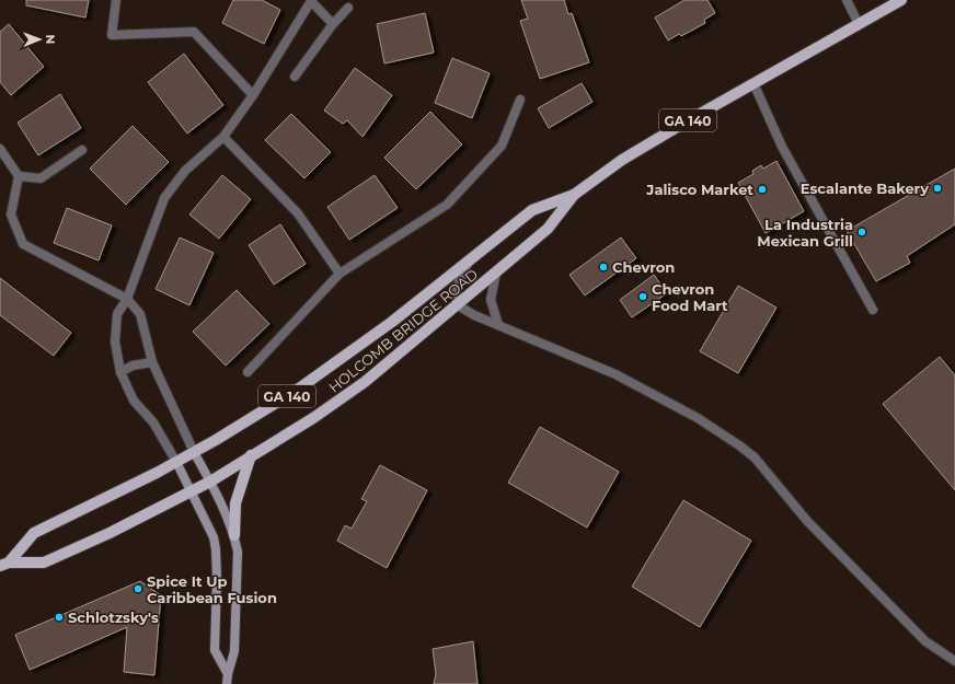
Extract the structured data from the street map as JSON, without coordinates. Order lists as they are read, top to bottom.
{
  "streets": {
    "main road": ["GA 140", "HOLCOMB BRIDGE ROAD"]
  },
  "crossings": [
    ["GA 140", "HOLCOMB BRIDGE ROAD"]
  ],
  "places": [
    "Escalante Bakery",
    "Jalisco Market",
    "La Industria Mexican Grill",
    "Chevron",
    "Chevron Food Mart",
    "Spice It Up Caribbean Fusion",
    "Schlotzsky's"
  ],
  "north": "right"
}
